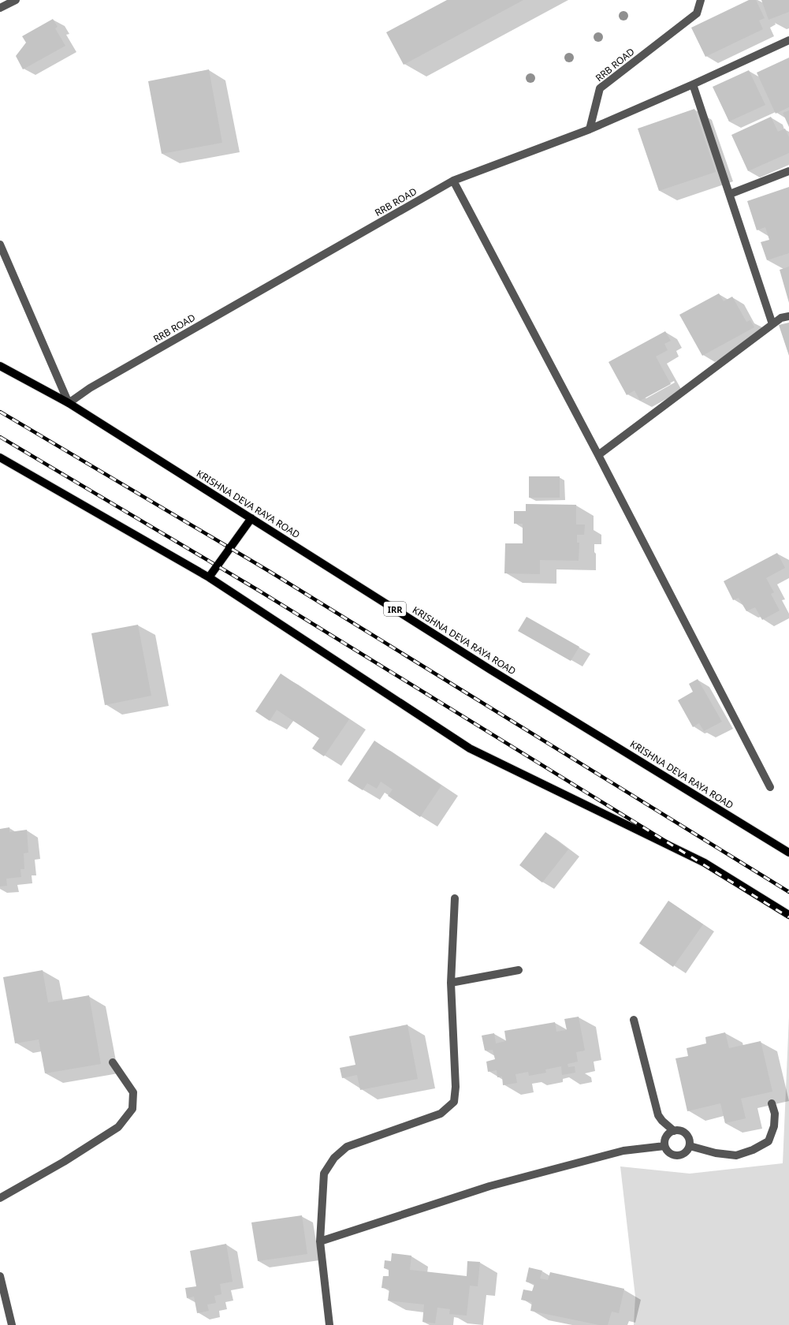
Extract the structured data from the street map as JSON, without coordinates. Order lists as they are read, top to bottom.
{
  "streets": {
    "main road": ["KRISHNA DEVA RAYA ROAD", "IRR"],
    "street": ["RRB ROAD"]
  },
  "crossings": [
    ["RRB ROAD", "KRISHNA DEVA RAYA ROAD"]
  ]
}
